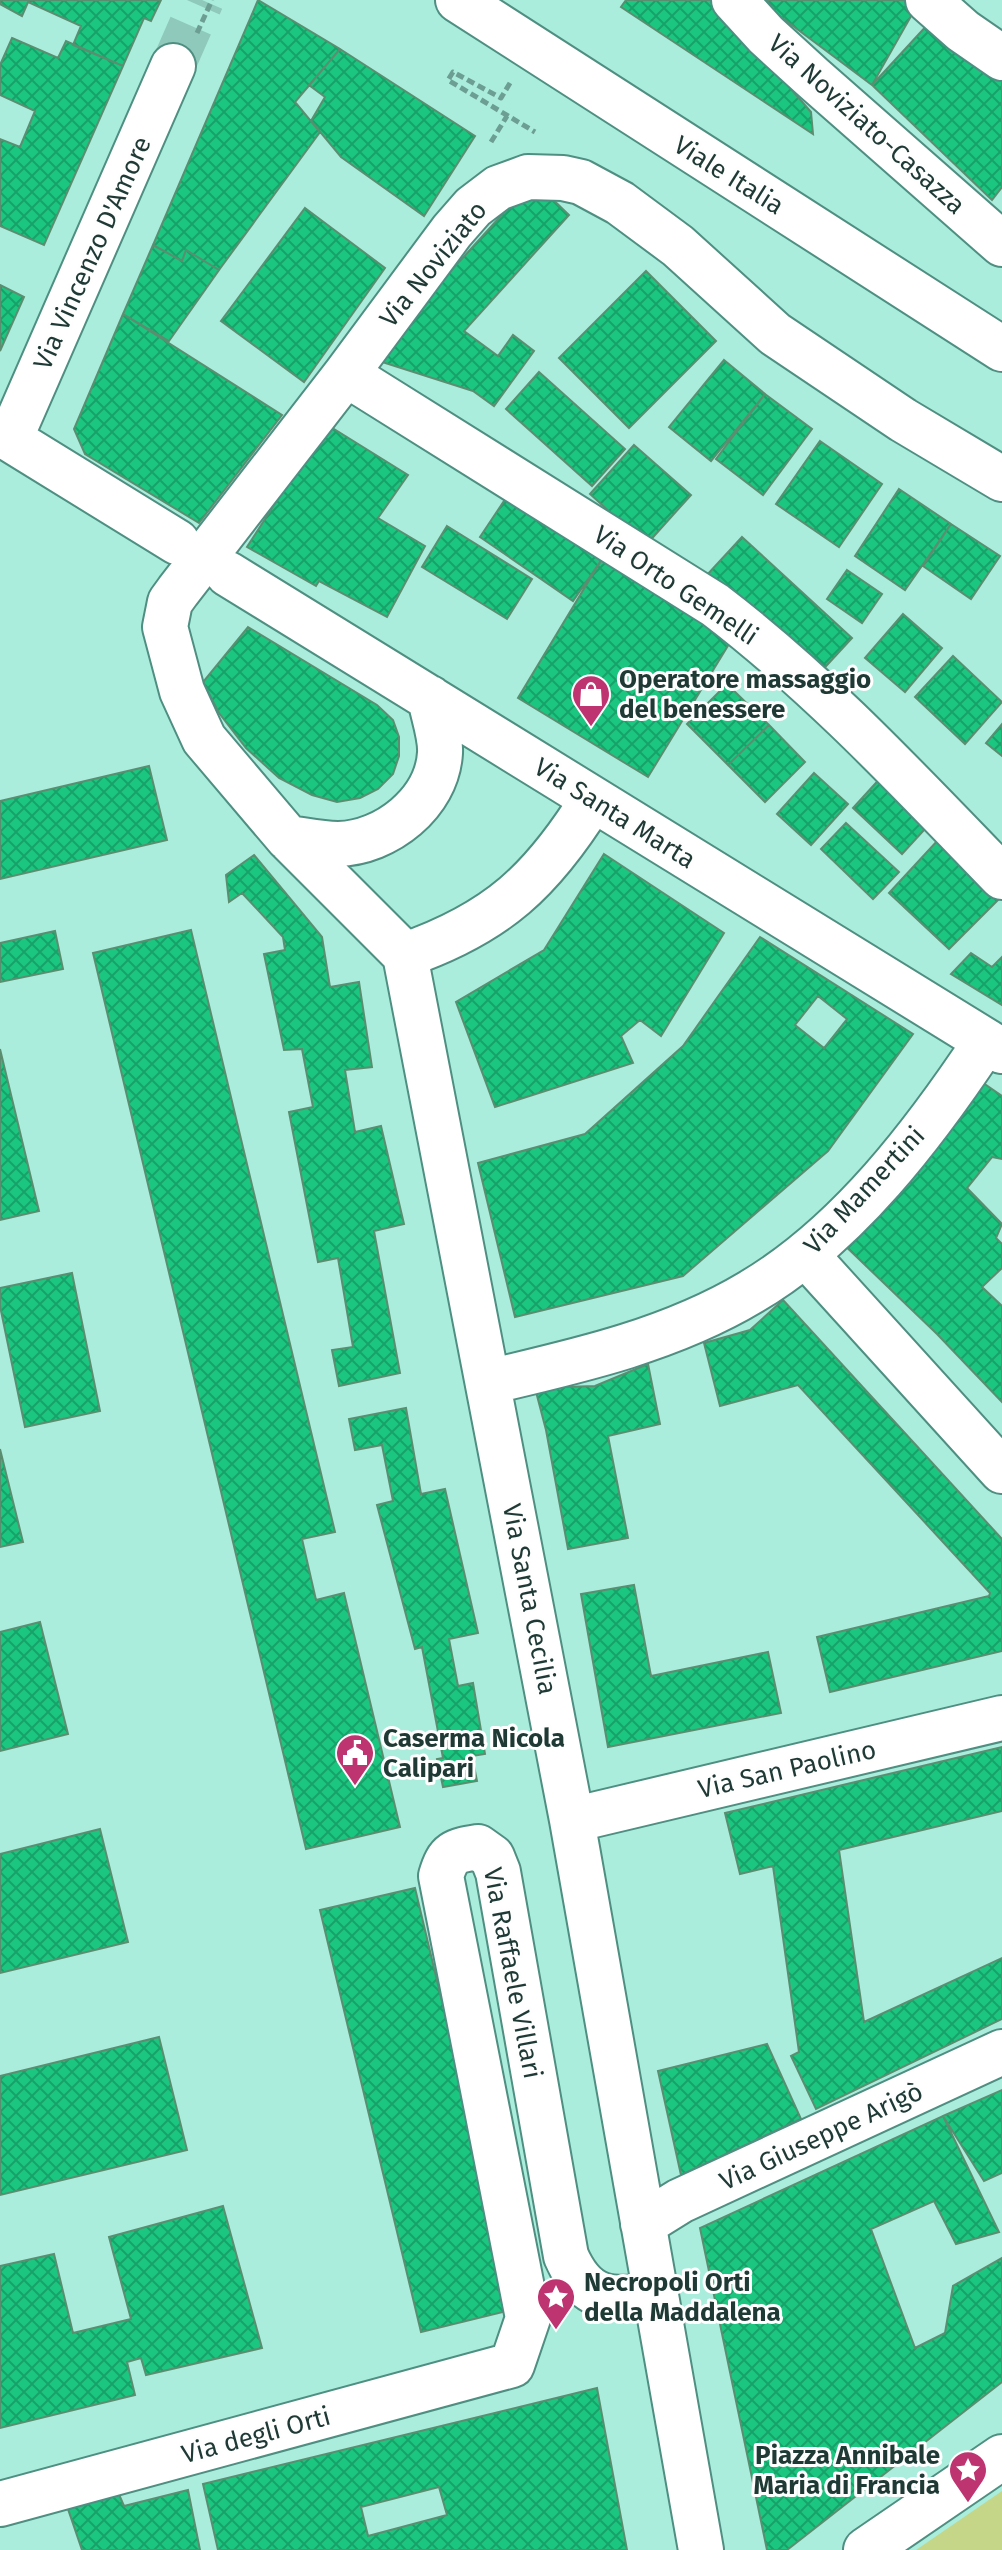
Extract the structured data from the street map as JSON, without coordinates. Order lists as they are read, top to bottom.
{
  "streets": {
    "street": [
      "Via Noviziato-Casazza",
      "Viale Italia",
      "Via Vincenzo D'Amore",
      "Via Noviziato",
      "Via Orto Gemelli",
      "Via Santa Marta",
      "Via Mamertini",
      "Via Santa Cecilia",
      "Via San Paolino",
      "Via Raffaele Villari",
      "Via Giuseppe Arigò",
      "Via degli Orti"
    ]
  },
  "crossings": [
    ["Via Noviziato", "Via Orto Gemelli"],
    ["Via Santa Marta", "Via Mamertini"],
    ["Via Mamertini", "Via Santa Cecilia"],
    ["Via Santa Cecilia", "Via San Paolino"],
    ["Via Santa Cecilia", "Via Raffaele Villari"],
    ["Via Santa Cecilia", "Via Giuseppe Arigò"],
    ["Via Raffaele Villari", "Via degli Orti"]
  ],
  "places": {
    "shop": ["Operatore massaggio del benessere"],
    "public building": ["Caserma Nicola Calipari"],
    "place": ["Necropoli Orti della Maddalena", "Piazza Annibale Maria di Francia"]
  }
}
